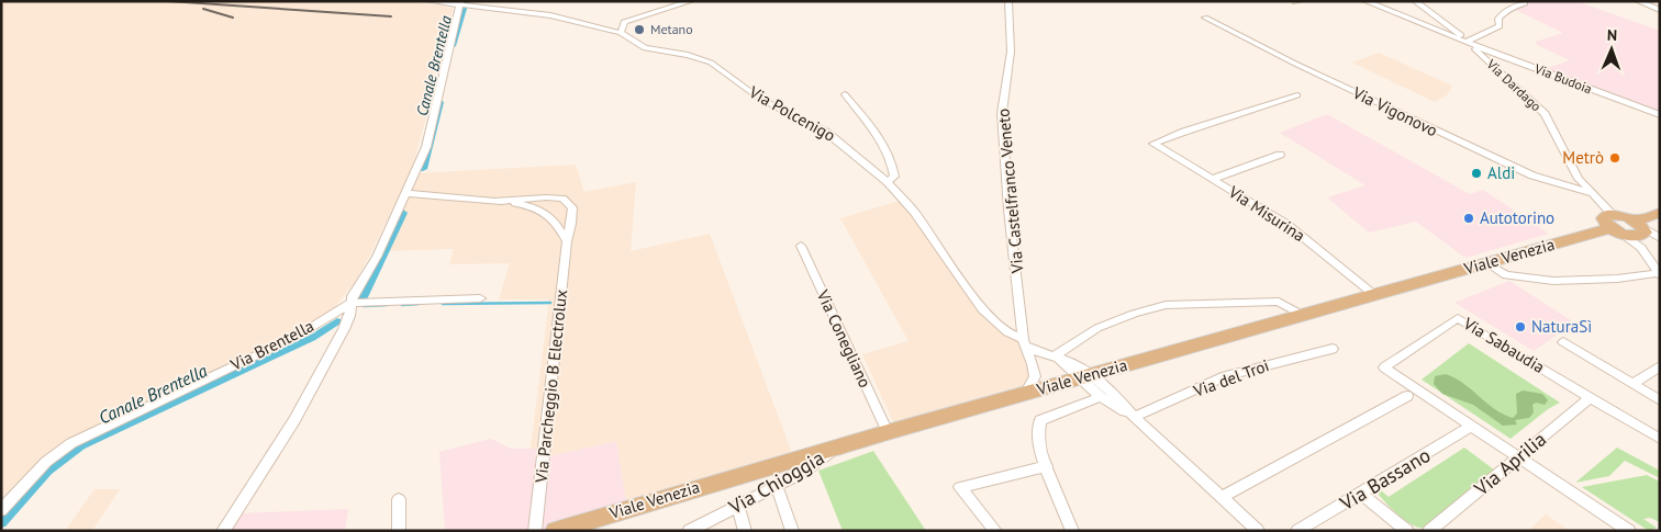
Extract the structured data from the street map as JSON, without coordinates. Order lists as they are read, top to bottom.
{
  "streets": {
    "main road": ["Viale Venezia"],
    "street": [
      "Via Budoia",
      "Via Dardago",
      "Via Vigonovo",
      "Via Polcenigo",
      "Via Castelfranco Veneto",
      "Via Misurina",
      "Via Conegliano",
      "Via Brentella",
      "Via Sabaudia",
      "Via del Troi",
      "Via Parcheggio B Electrolux",
      "Via Aprilia",
      "Via Bassano",
      "Via Chioggia"
    ]
  },
  "crossings": [
    ["Via Budoia", "Via Dardago"],
    ["Via Dardago", "Via Vigonovo"],
    ["Via Dardago", "Viale Venezia"],
    ["Via Polcenigo", "Via Castelfranco Veneto"],
    ["Via Castelfranco Veneto", "Viale Venezia"],
    ["Via Misurina", "Viale Venezia"],
    ["Viale Venezia", "Via Conegliano"],
    ["Viale Venezia", "Via Chioggia"],
    ["Via Sabaudia", "Via Aprilia"],
    ["Via Sabaudia", "Via Bassano"]
  ],
  "water": ["Canale Brentella"],
  "places": [
    "Metano",
    "Metrò",
    "Aldi",
    "Autotorino",
    "NaturaSì"
  ],
  "north": "top"
}
